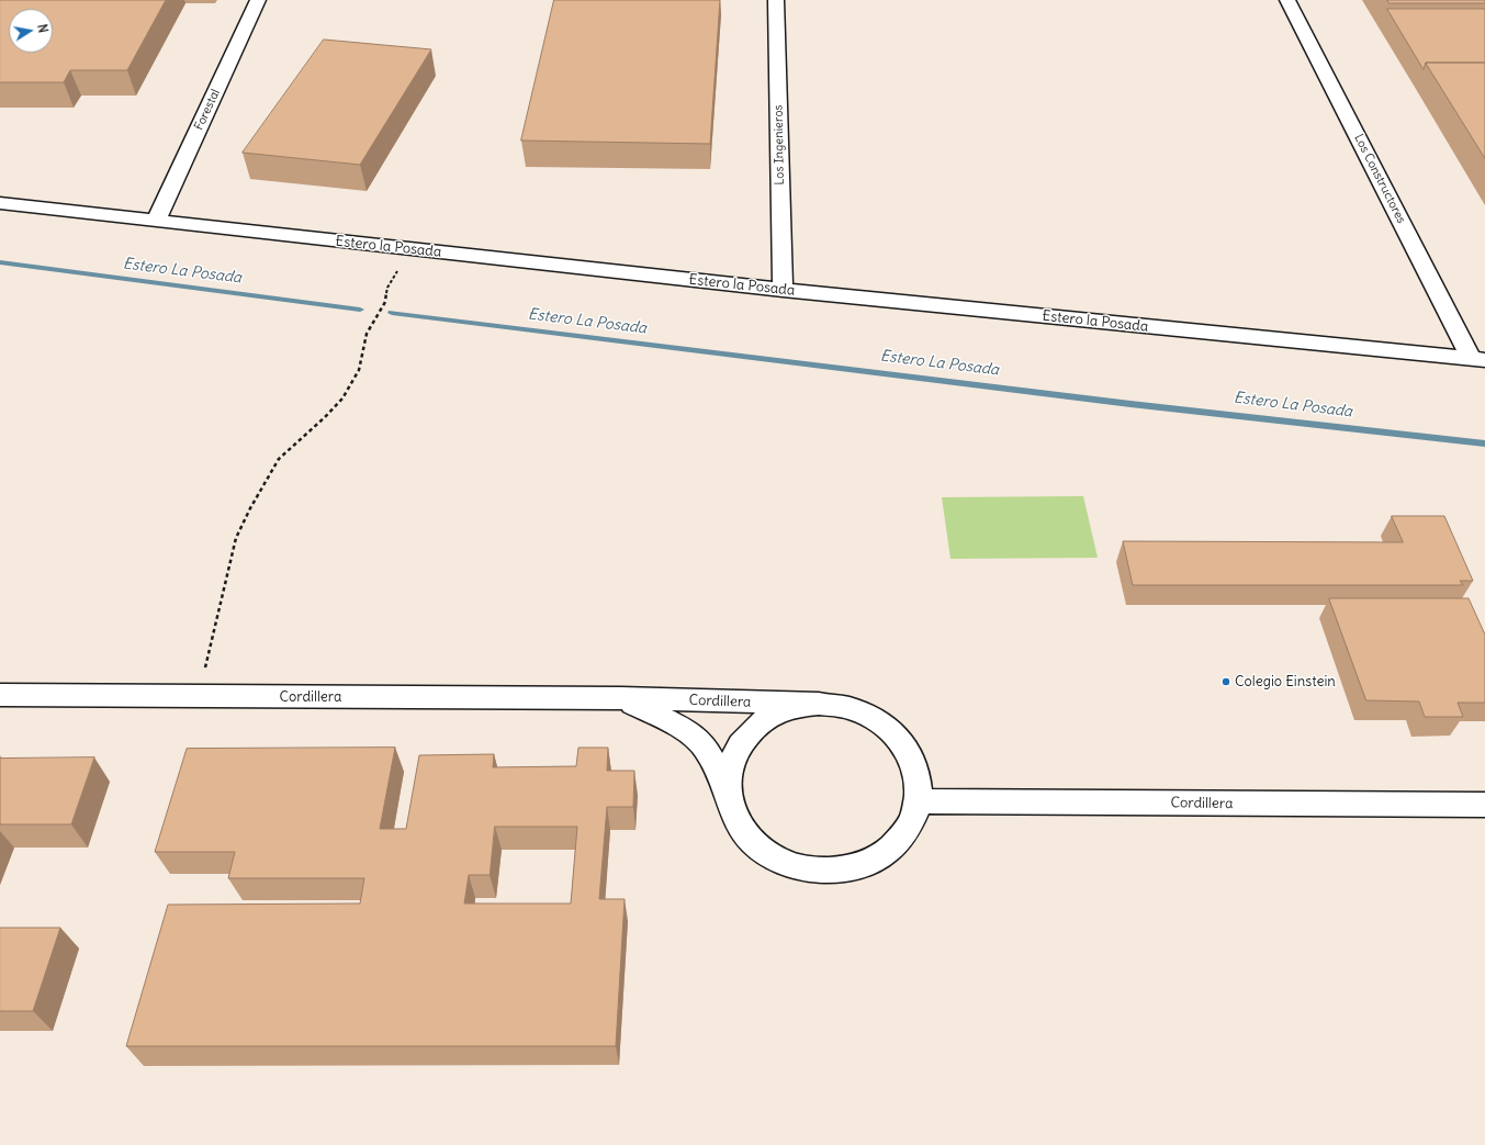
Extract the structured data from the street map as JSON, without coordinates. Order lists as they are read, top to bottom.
{
  "streets": {
    "street": [
      "Forestal",
      "Los Ingenieros",
      "Los Constructores",
      "Estero la Posada",
      "Cordillera"
    ]
  },
  "crossings": [
    ["Forestal", "Estero la Posada"],
    ["Los Ingenieros", "Estero la Posada"],
    ["Los Constructores", "Estero la Posada"]
  ],
  "water": ["Estero La Posada"],
  "places": ["Colegio Einstein"],
  "north": "right"
}
